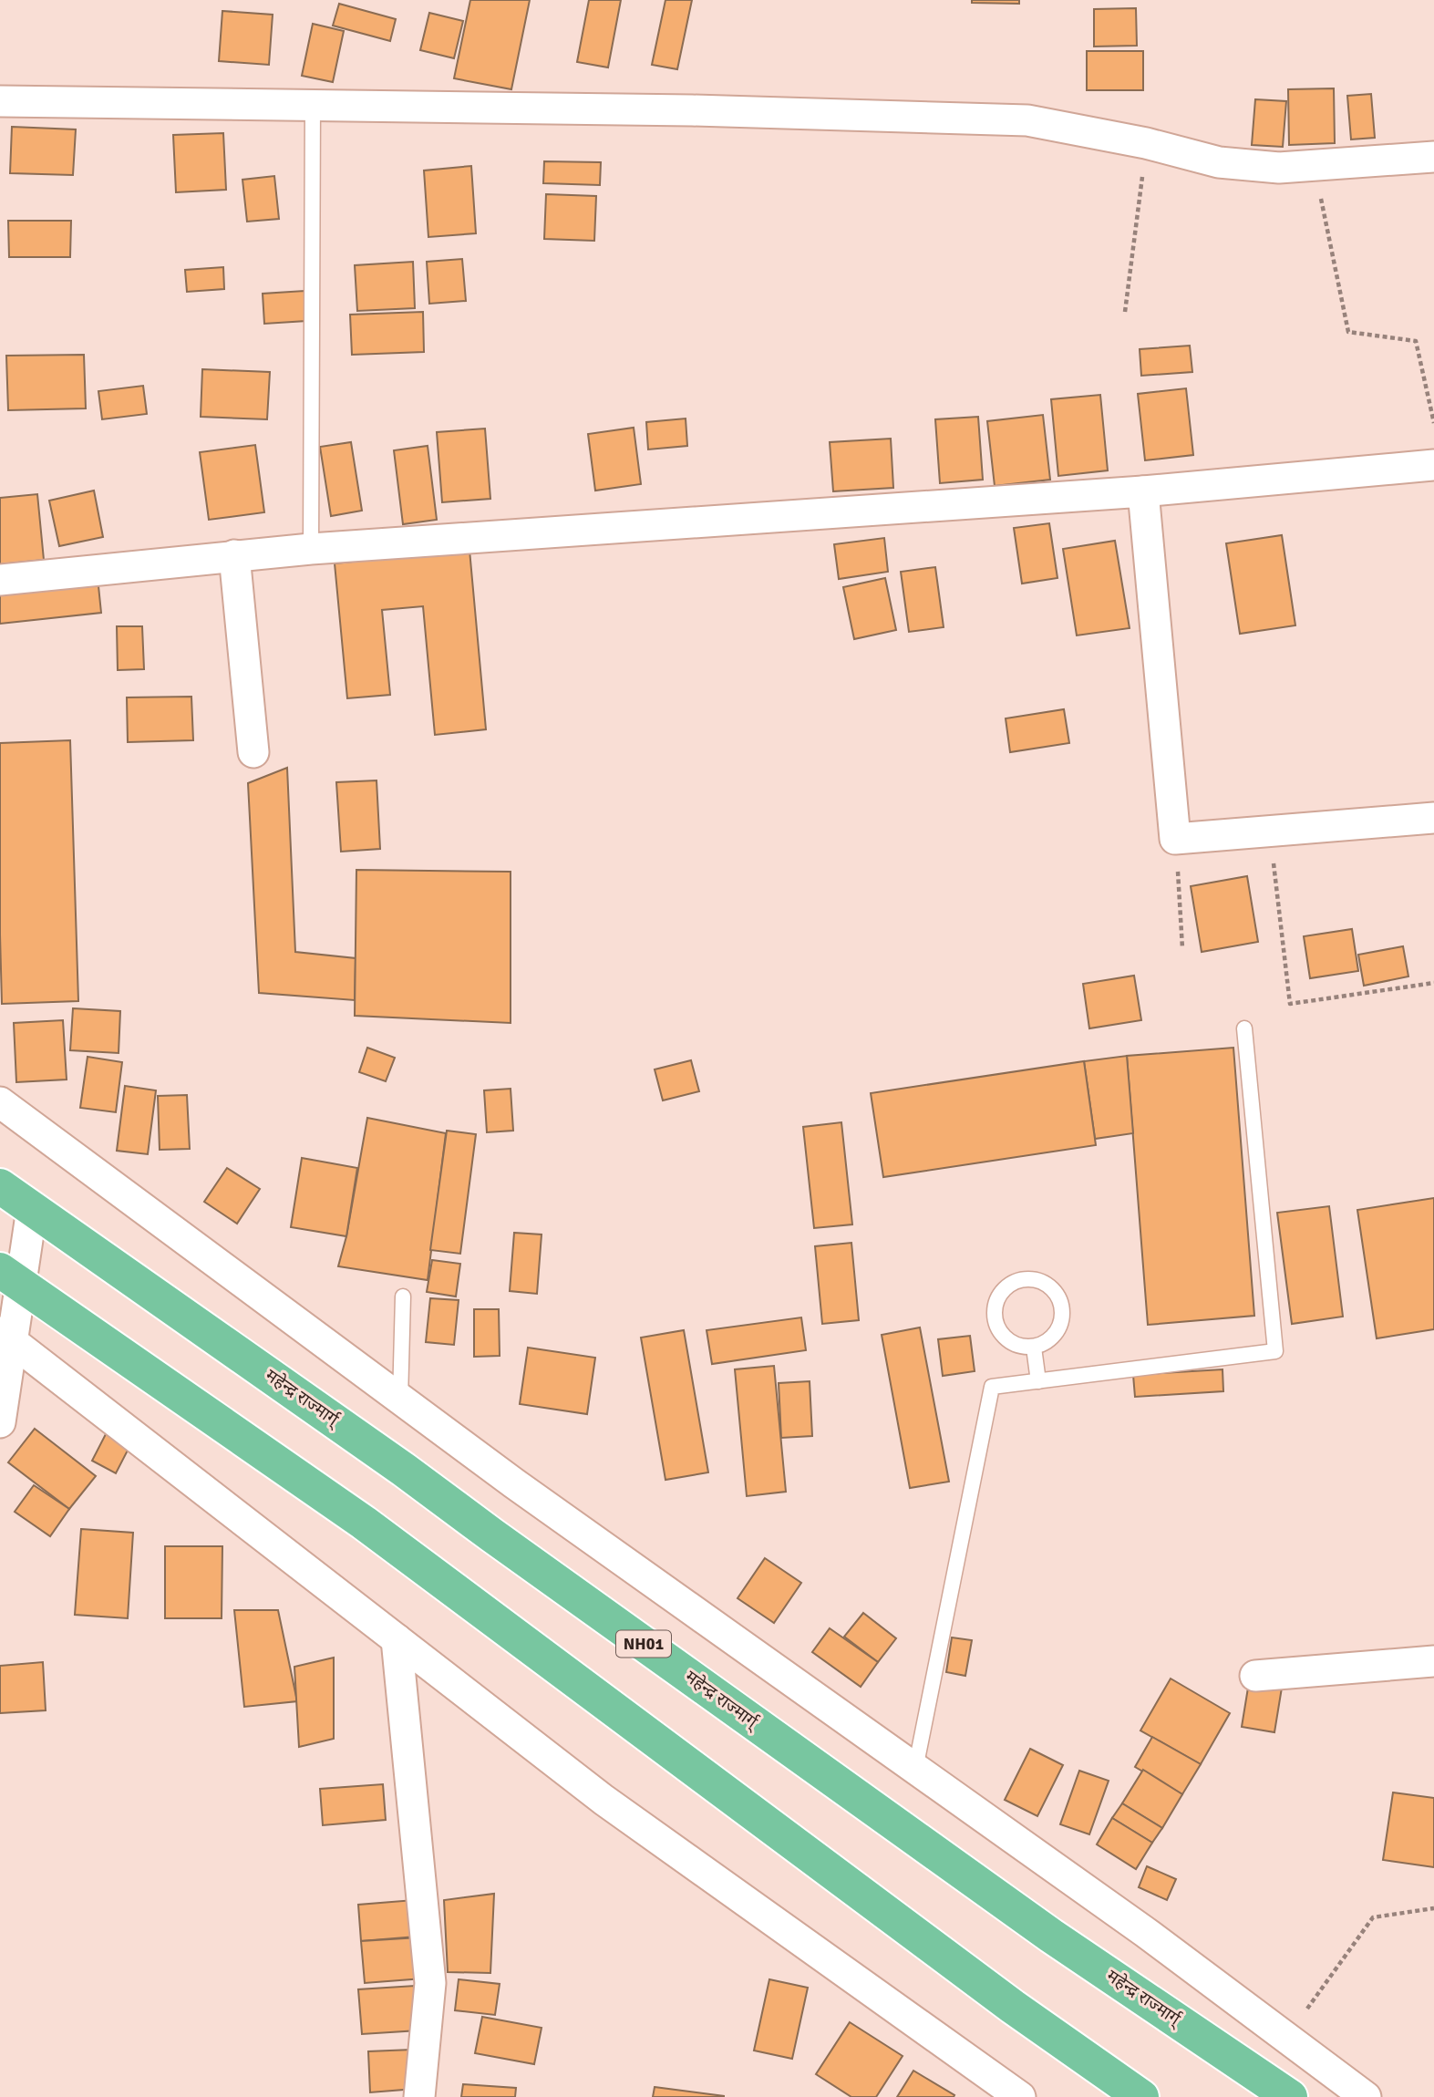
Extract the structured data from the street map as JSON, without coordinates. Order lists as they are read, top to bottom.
{
  "streets": {
    "highway": ["महेन्द्र राज्मार्ग्", "NH01"]
  }
}
